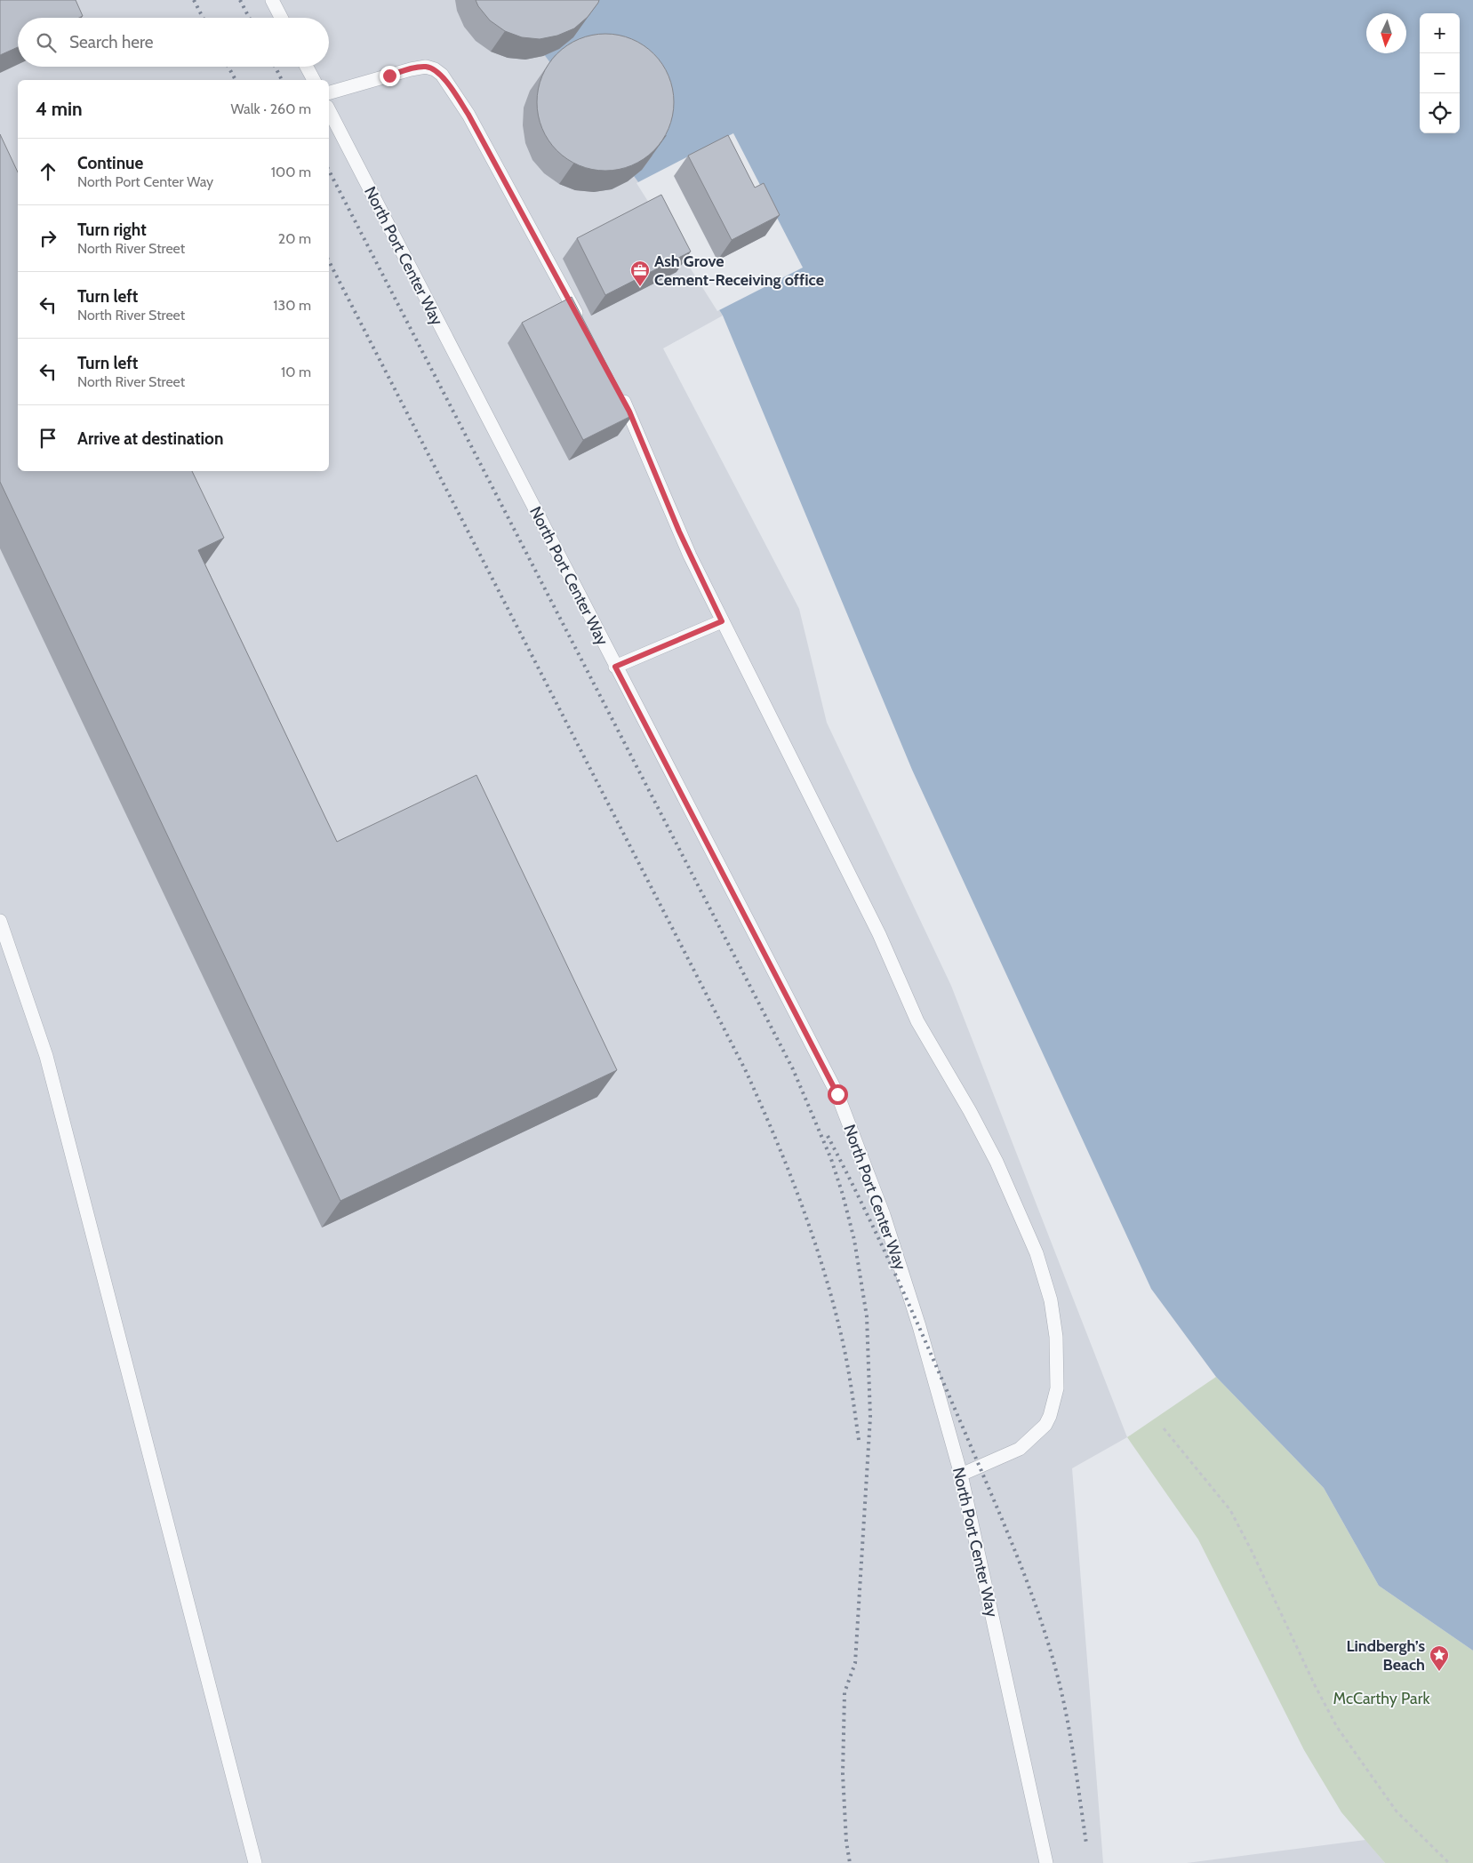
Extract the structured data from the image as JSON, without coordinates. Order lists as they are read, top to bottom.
{
  "streets": {
    "lane": ["North Port Center Way"]
  },
  "parks": ["McCarthy Park"],
  "places": {
    "office": ["Ash Grove Cement-Receiving office"],
    "place": ["Lindbergh’s Beach"]
  },
  "north": "bottom",
  "page": {
    "map_buttons": ["+", "−"],
    "search": "Search here",
    "heading": ["4 min", "Walk · 260 m"],
    "list": [
      ["Continue", "North Port Center Way", "100 m"],
      ["Turn right", "North River Street", "20 m"],
      ["Turn left", "North River Street", "130 m"],
      ["Turn left", "North River Street", "10 m"],
      "Arrive at destination"
    ]
  }
}
